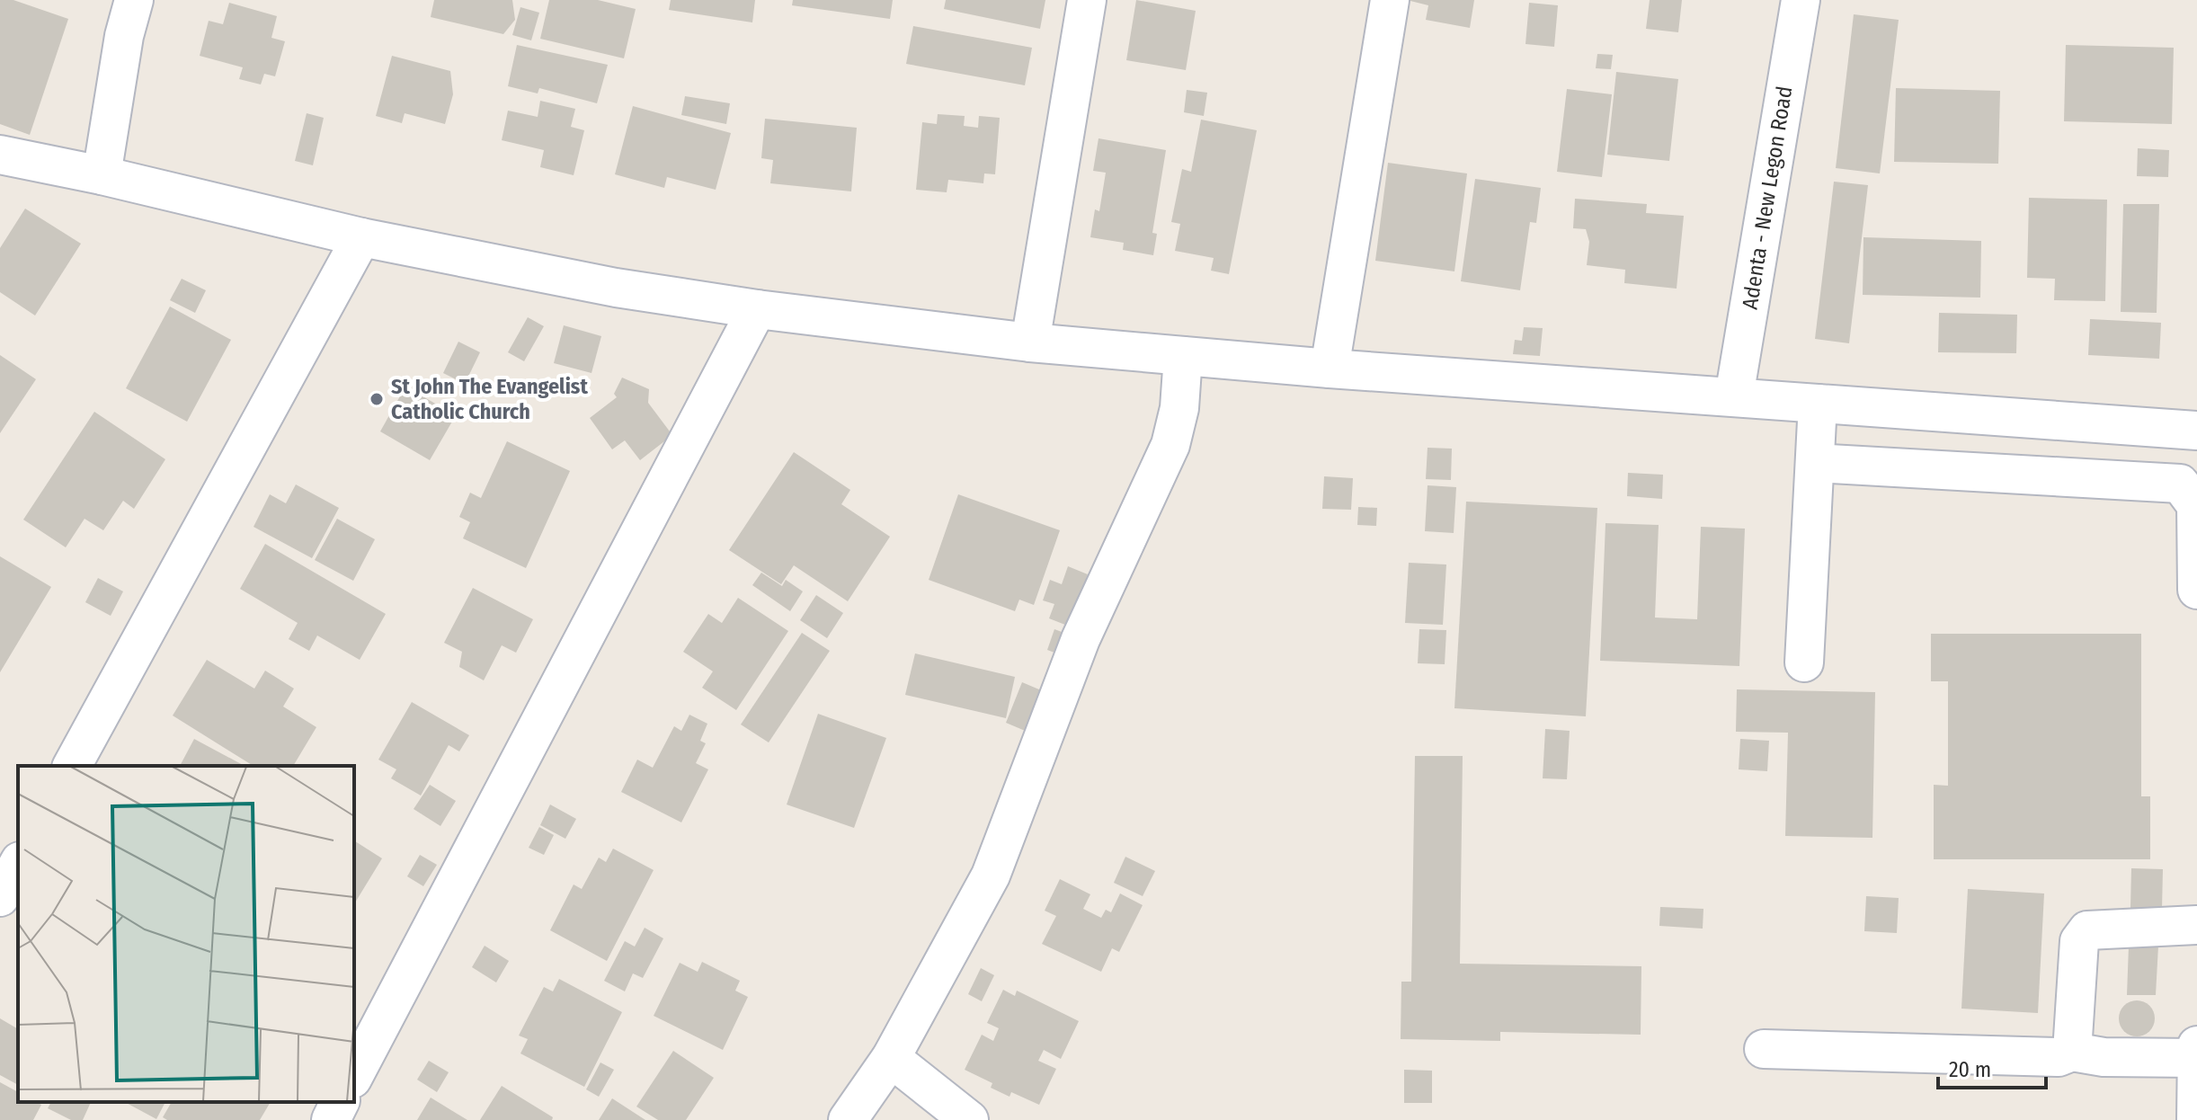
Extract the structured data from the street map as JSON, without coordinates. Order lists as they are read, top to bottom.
{
  "streets": {
    "street": ["Adenta - New Legon Road"]
  },
  "places": ["St John The Evangelist Catholic Church"],
  "scale_bar": "20 m"
}
